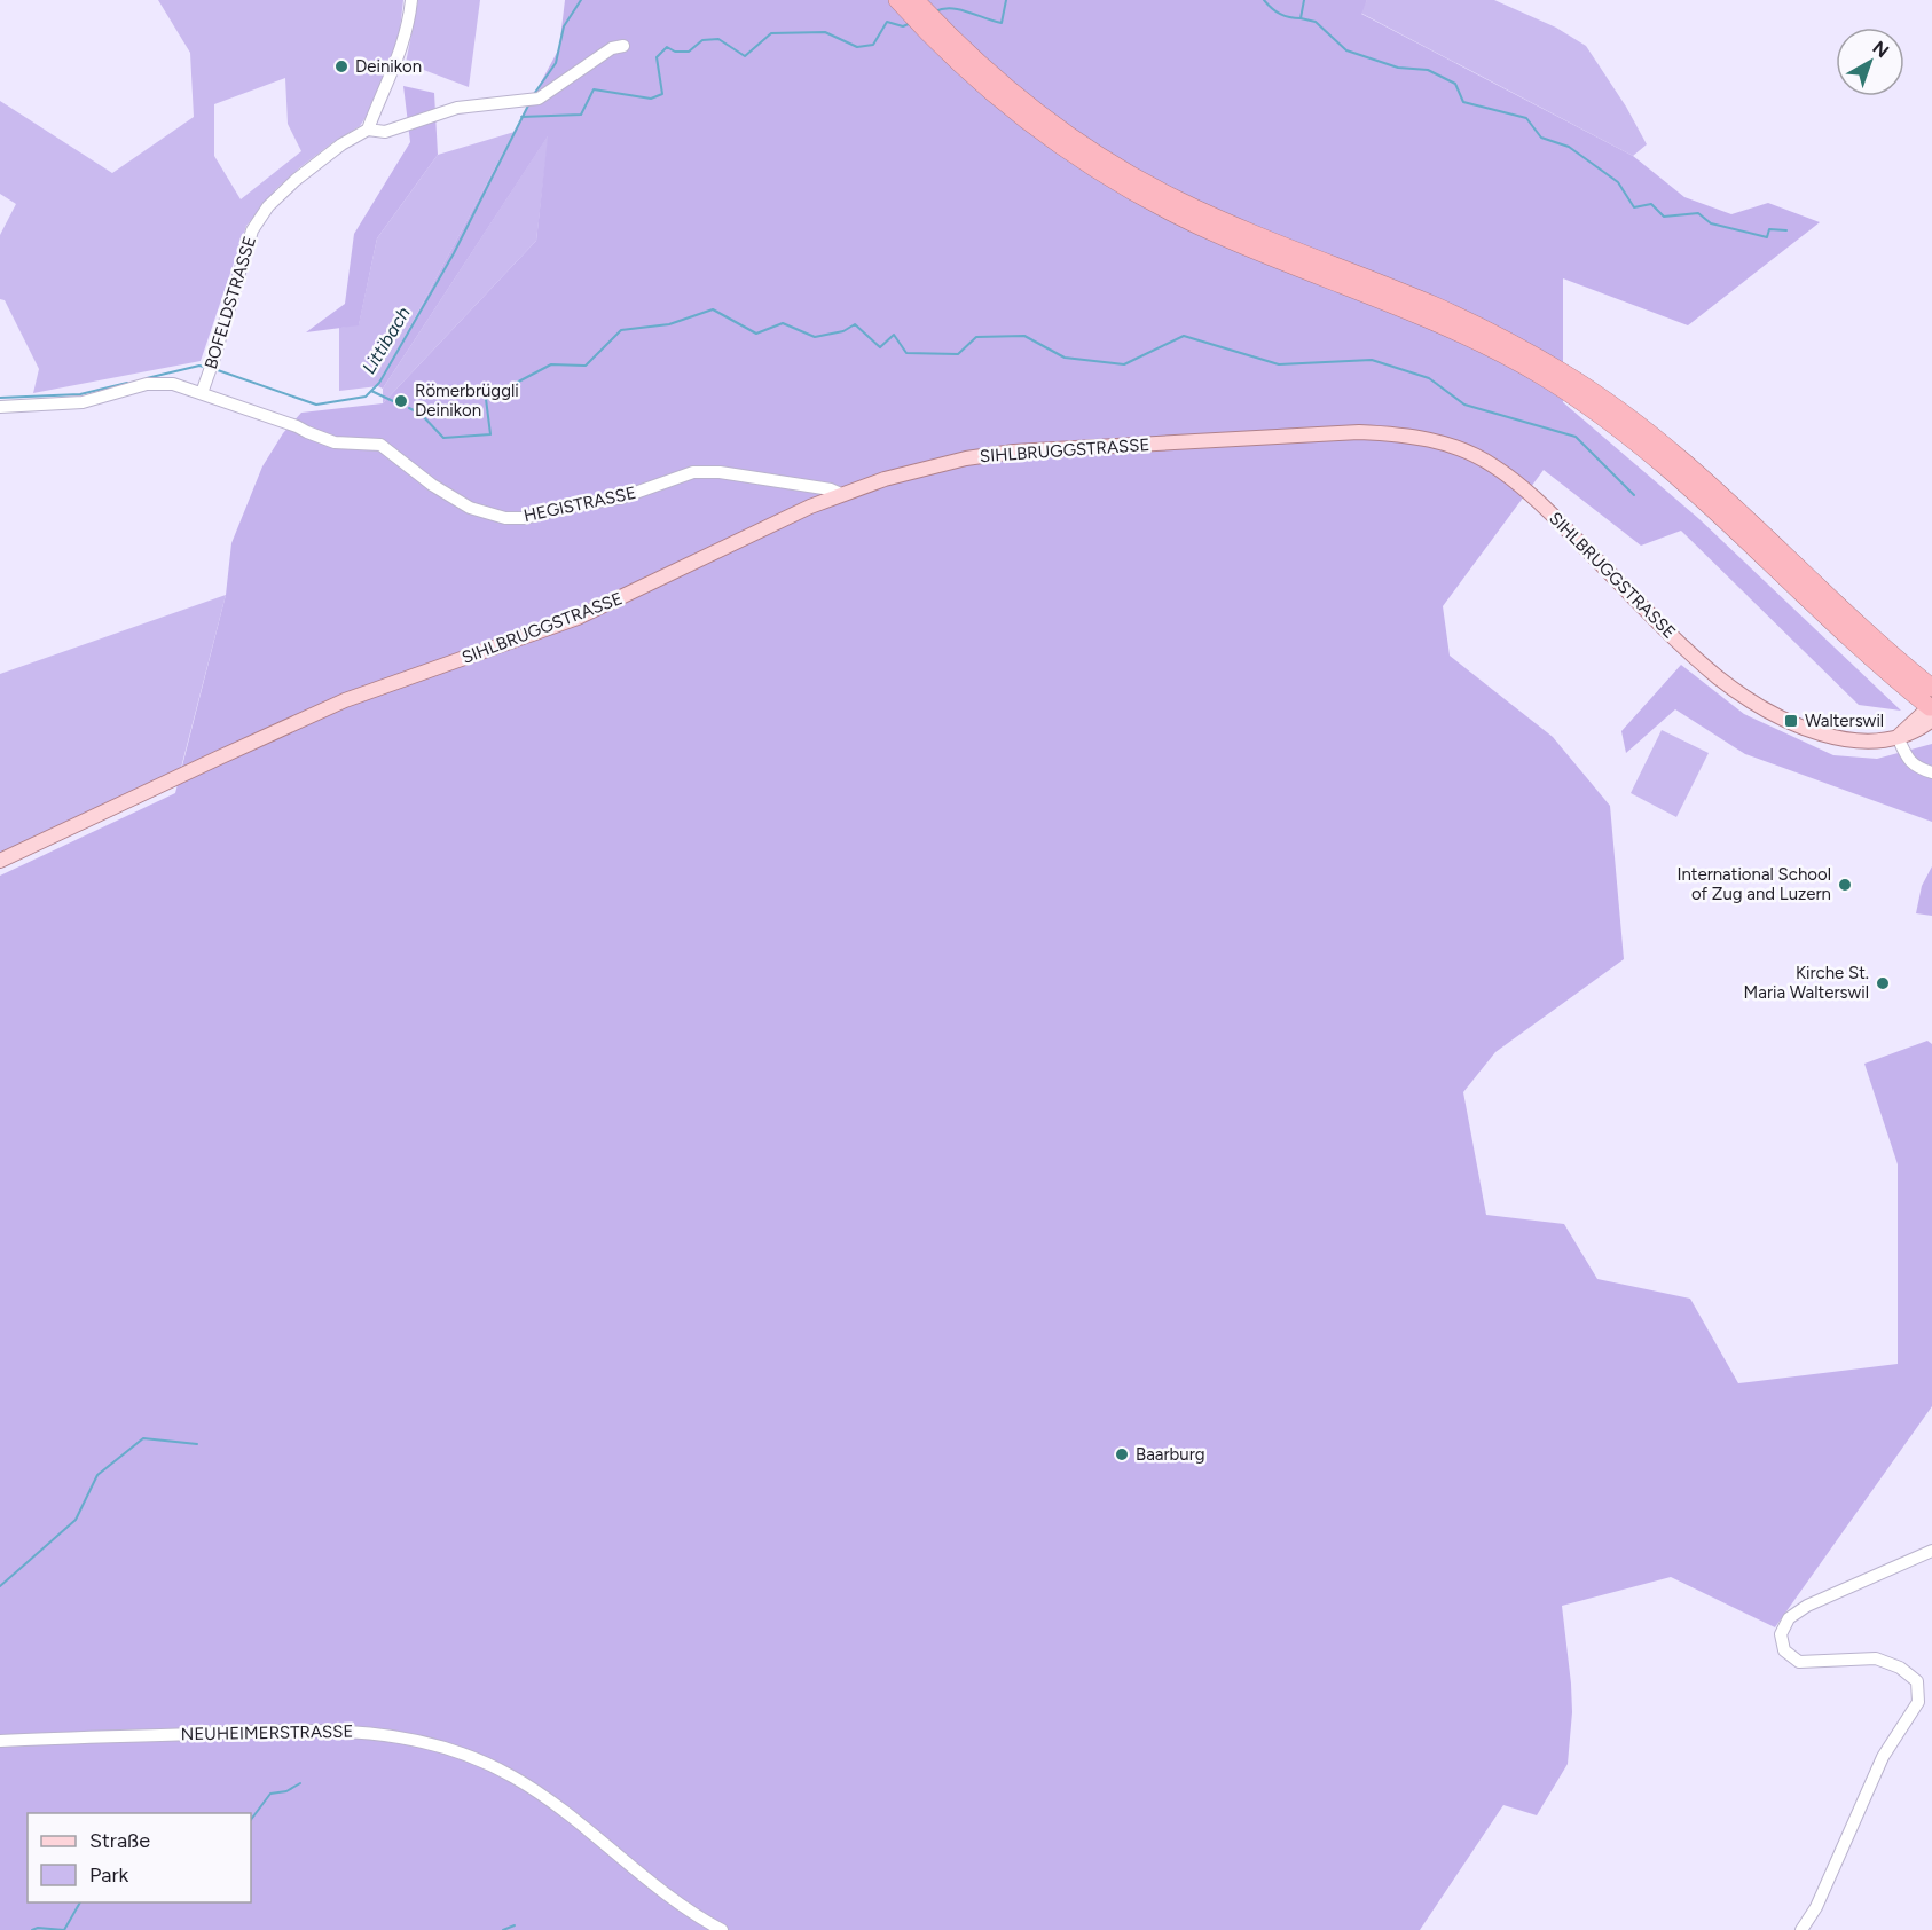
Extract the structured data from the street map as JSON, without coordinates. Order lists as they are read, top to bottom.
{
  "streets": {
    "main road": ["SIHLBRUGGSTRASSE"],
    "street": ["BOFELDSTRASSE", "HEGISTRASSE", "NEUHEIMERSTRASSE"]
  },
  "crossings": [
    ["BOFELDSTRASSE", "HEGISTRASSE"],
    ["SIHLBRUGGSTRASSE", "HEGISTRASSE"]
  ],
  "water": ["Littibach"],
  "places": {
    "other": [
      "Deinikon",
      "Römerbrüggli Deinikon",
      "International School of Zug and Luzern",
      "Kirche St. Maria Walterswil",
      "Baarburg"
    ],
    "transit": ["Walterswil"]
  },
  "legend": ["Straße", "Park"],
  "north": "top right"
}
